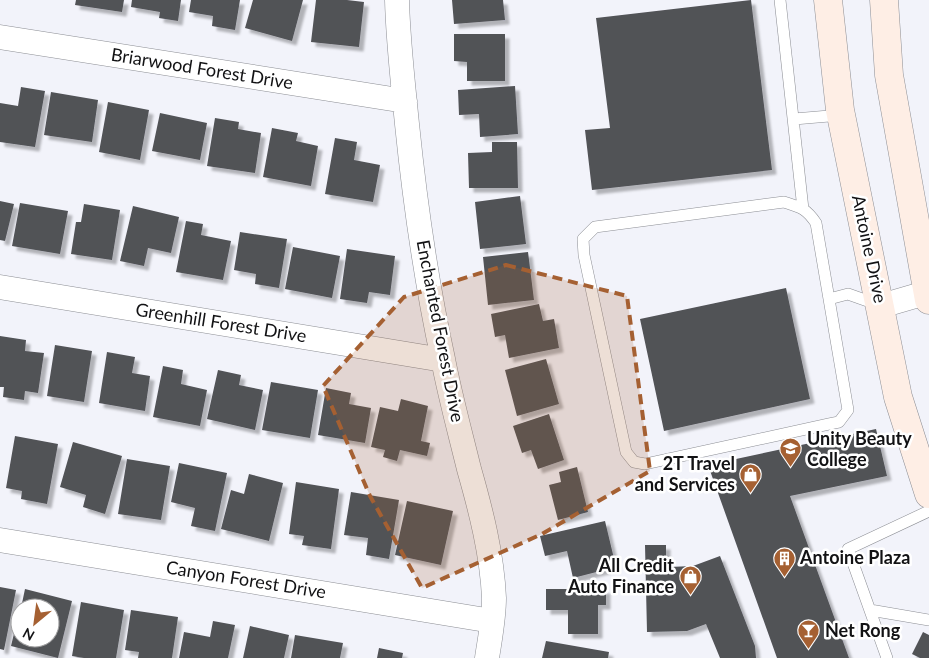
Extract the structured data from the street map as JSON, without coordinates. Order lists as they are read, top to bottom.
{
  "streets": {
    "main road": ["Antoine Drive"],
    "street": [
      "Briarwood Forest Drive",
      "Greenhill Forest Drive",
      "Enchanted Forest Drive",
      "Canyon Forest Drive"
    ]
  },
  "crossings": [
    ["Briarwood Forest Drive", "Enchanted Forest Drive"],
    ["Greenhill Forest Drive", "Enchanted Forest Drive"],
    ["Enchanted Forest Drive", "Canyon Forest Drive"]
  ],
  "places": {
    "school or university": ["Unity Beauty College"],
    "shop": ["2T Travel and Services", "All Credit Auto Finance"],
    "building": ["Antoine Plaza"],
    "bar": ["Net Rong"]
  },
  "north": "bottom left"
}
